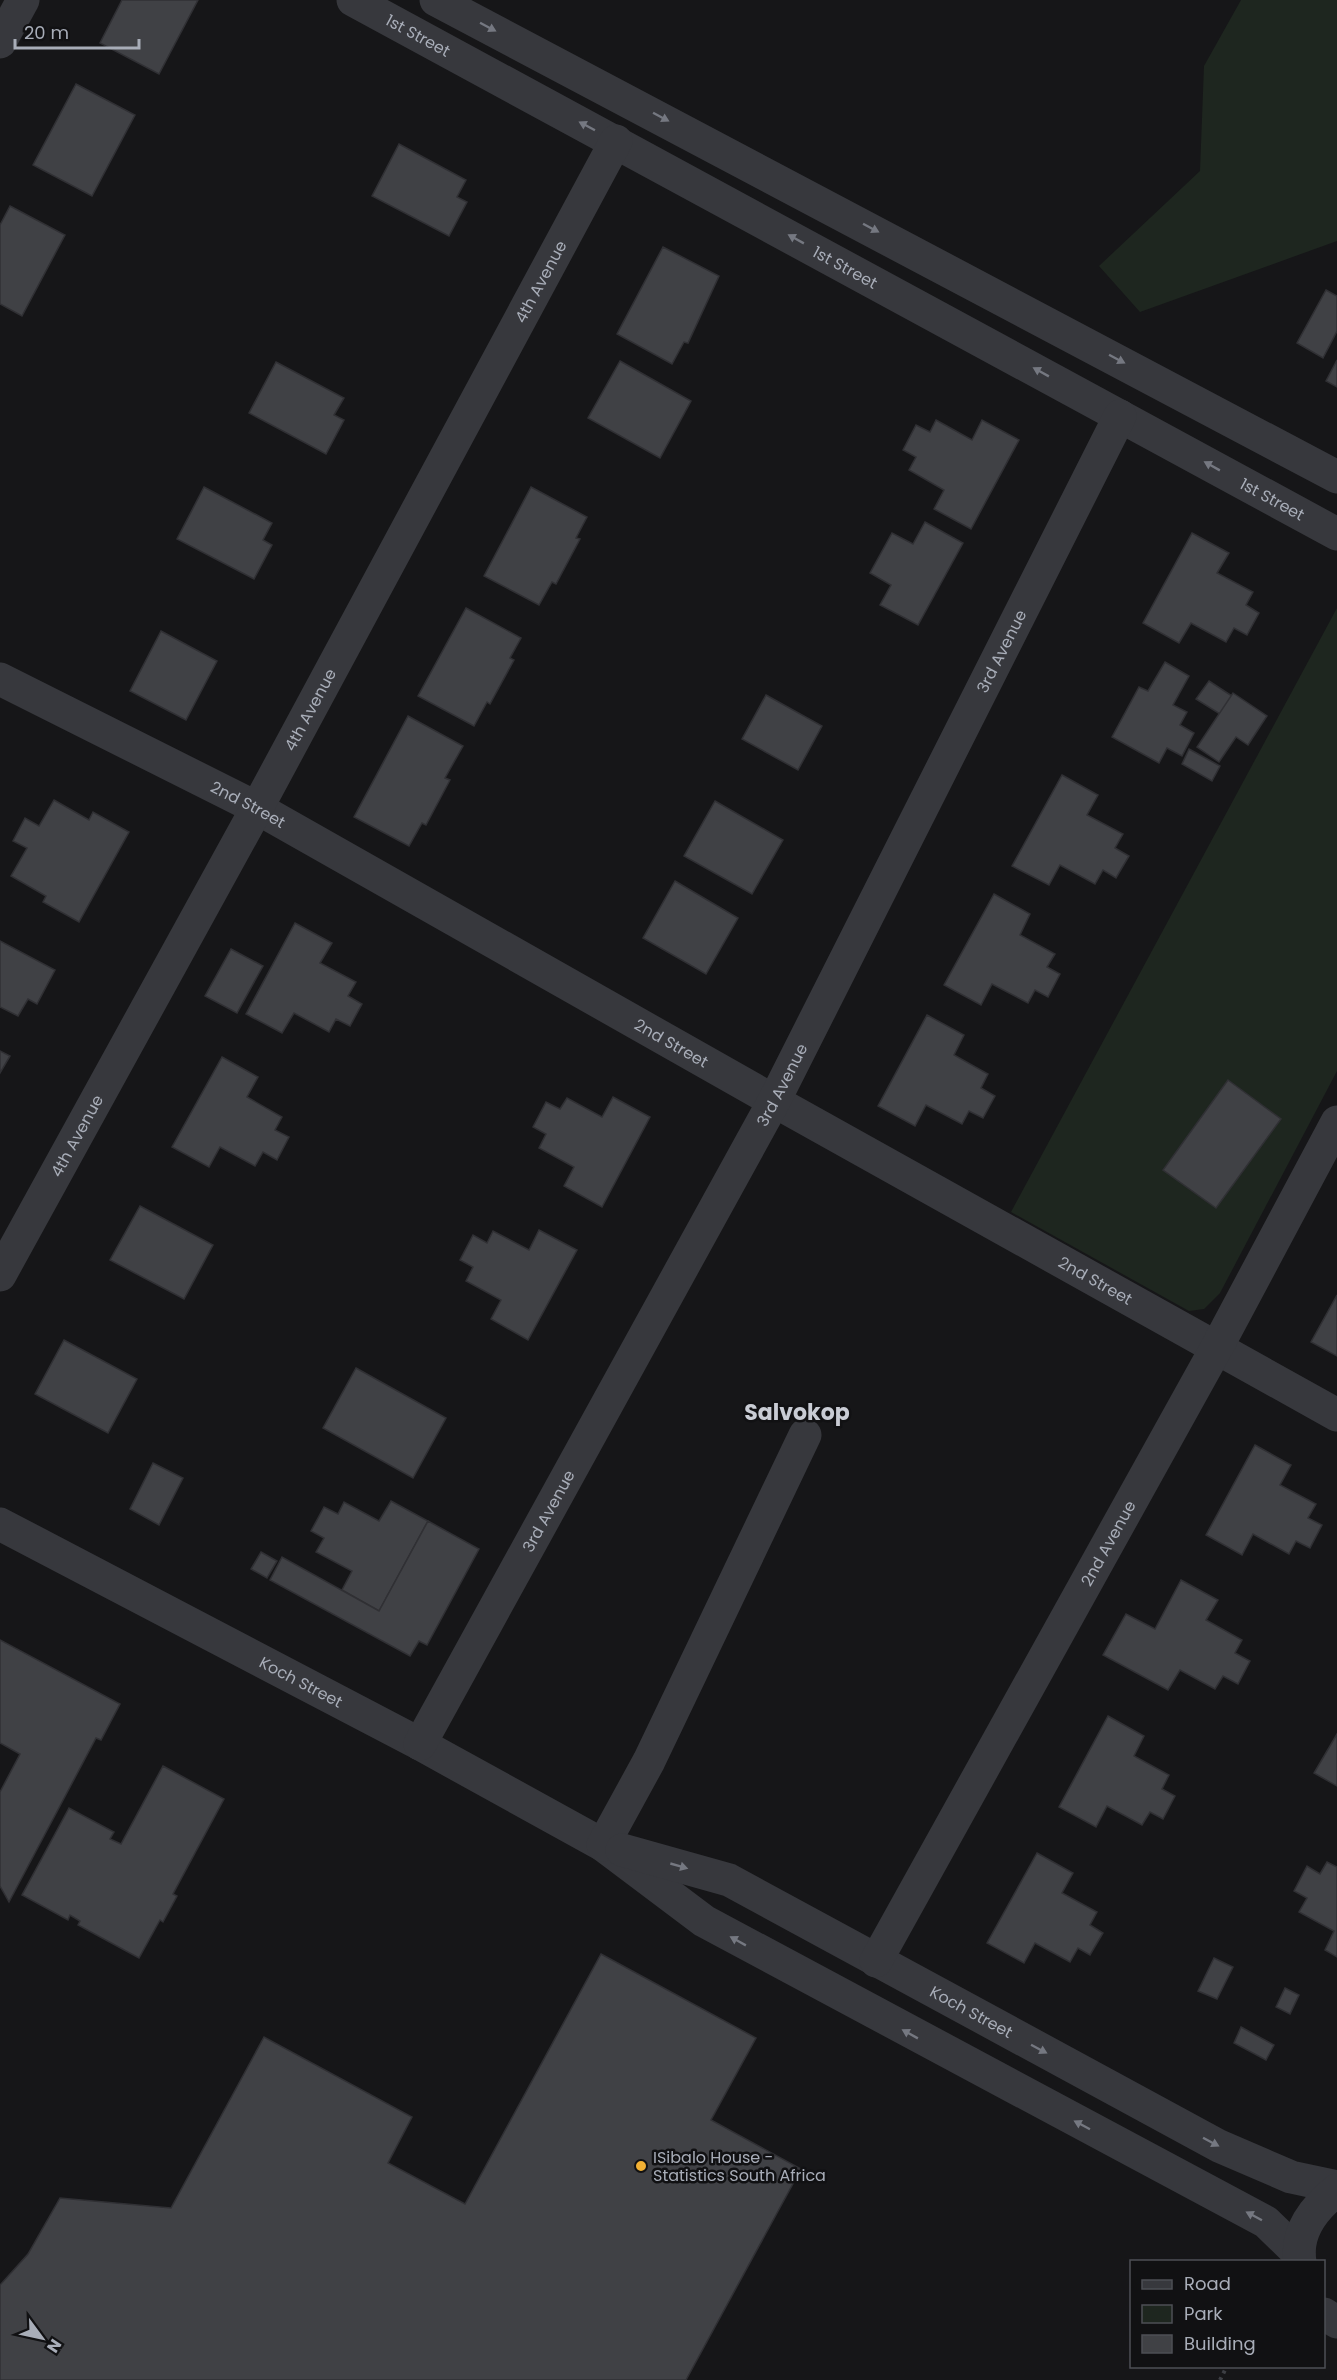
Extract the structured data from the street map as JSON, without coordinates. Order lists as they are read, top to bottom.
{
  "streets": {
    "street": [
      "1st Street",
      "4th Avenue",
      "3rd Avenue",
      "2nd Street",
      "2nd Avenue",
      "Koch Street"
    ]
  },
  "crossings": [
    ["1st Street", "4th Avenue"],
    ["1st Street", "3rd Avenue"],
    ["4th Avenue", "2nd Street"],
    ["3rd Avenue", "2nd Street"],
    ["3rd Avenue", "Koch Street"],
    ["2nd Street", "2nd Avenue"],
    ["2nd Avenue", "Koch Street"]
  ],
  "districts": ["Salvokop"],
  "places": ["ISibalo House - Statistics South Africa"],
  "legend": ["Road", "Park", "Building"],
  "scale_bar": "20 m",
  "north": "bottom right"
}
